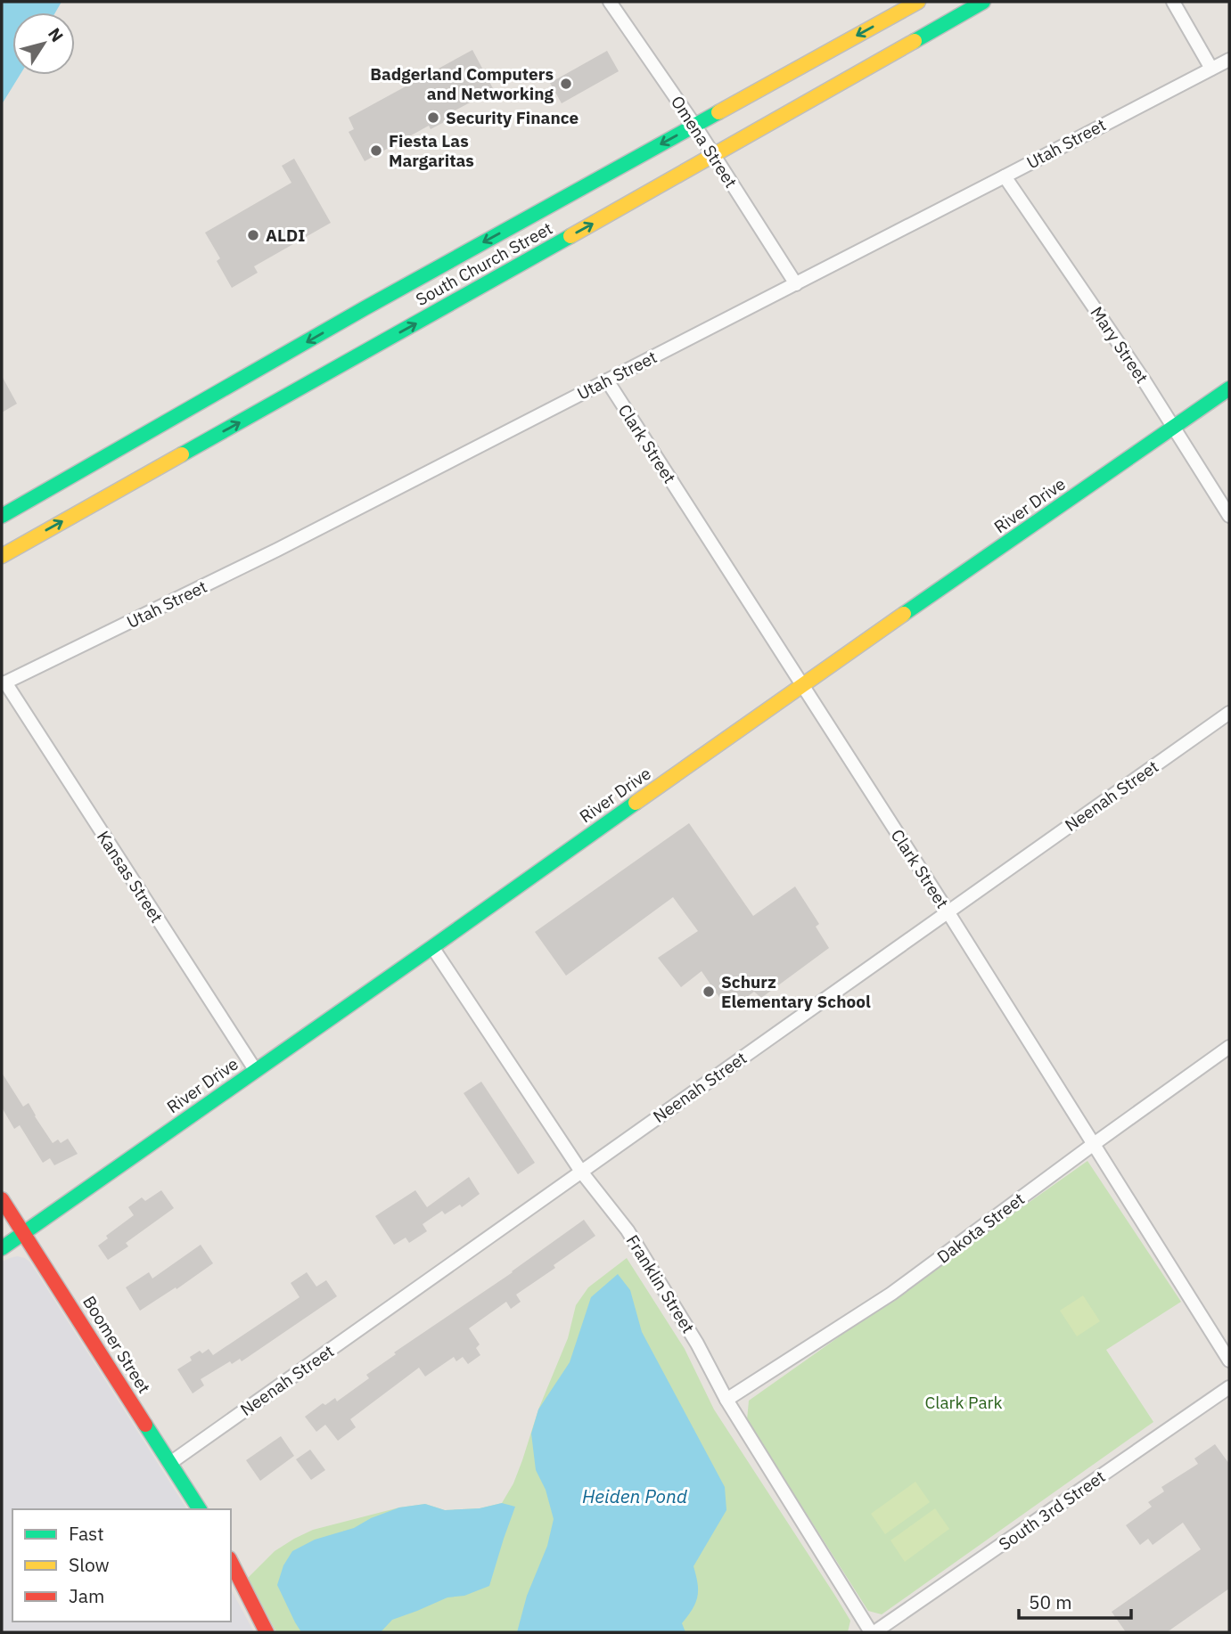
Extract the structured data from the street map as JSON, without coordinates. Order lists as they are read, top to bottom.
{
  "streets": {
    "main road": ["South Church Street", "River Drive", "Boomer Street"],
    "street": [
      "Omena Street",
      "Utah Street",
      "Mary Street",
      "Clark Street",
      "Neenah Street",
      "Kansas Street",
      "Dakota Street",
      "Franklin Street",
      "South 3rd Street"
    ]
  },
  "crossings": [
    ["Omena Street", "Utah Street"],
    ["Omena Street", "South Church Street"],
    ["Utah Street", "Mary Street"],
    ["Utah Street", "Clark Street"],
    ["Utah Street", "Kansas Street"],
    ["Mary Street", "River Drive"],
    ["Clark Street", "River Drive"],
    ["Clark Street", "Neenah Street"],
    ["Clark Street", "Dakota Street"],
    ["River Drive", "Kansas Street"],
    ["River Drive", "Franklin Street"],
    ["River Drive", "Boomer Street"],
    ["Neenah Street", "Franklin Street"],
    ["Neenah Street", "Boomer Street"],
    ["Dakota Street", "Franklin Street"],
    ["Franklin Street", "South 3rd Street"]
  ],
  "water": ["Heiden Pond"],
  "parks": ["Clark Park"],
  "places": [
    "Badgerland Computers and Networking",
    "Security Finance",
    "Fiesta Las Margaritas",
    "ALDI",
    "Schurz Elementary School"
  ],
  "legend": ["Fast", "Slow", "Jam"],
  "scale_bar": "50 m",
  "north": "top right"
}
